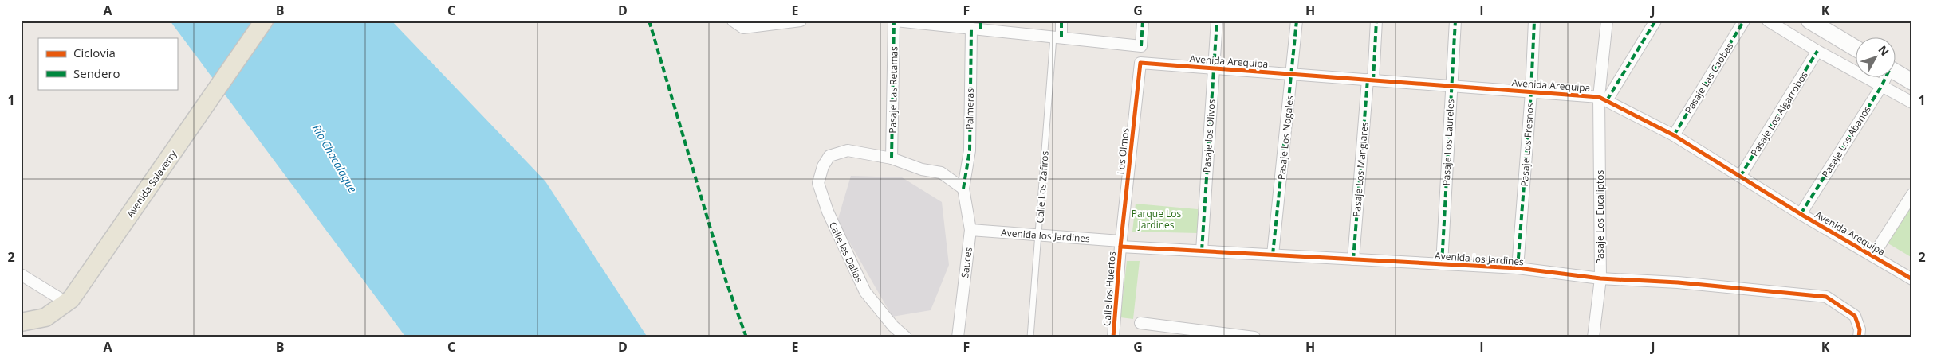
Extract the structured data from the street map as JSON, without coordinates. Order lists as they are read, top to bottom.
{
  "streets": {
    "main road": ["Avenida Salaverry"],
    "street": [
      "Avenida Arequipa",
      "Pasaje Las Caobas",
      "Pasaje Las Retamas",
      "Palmeras",
      "Pasaje Los Algarrobos",
      "Pasaje los Olivos",
      "Pasaje Los Nogales",
      "Pasaje Los Abanos",
      "Pasaje Los Laureles",
      "Pasaje Los Fresnos",
      "Los Olmos",
      "Pasaje Los Manglares",
      "Pasaje Los Eucaliptos",
      "Avenida los Jardines",
      "Calle las Dalias",
      "Sauces",
      "Calle los Huertos"
    ],
    "lane": ["Calle Los Zafiros"]
  },
  "crossings": [
    ["Avenida Arequipa", "Pasaje Las Caobas"],
    ["Avenida Arequipa", "Pasaje Los Algarrobos"],
    ["Avenida Arequipa", "Pasaje los Olivos"],
    ["Avenida Arequipa", "Pasaje Los Nogales"],
    ["Avenida Arequipa", "Pasaje Los Abanos"],
    ["Avenida Arequipa", "Pasaje Los Laureles"],
    ["Avenida Arequipa", "Pasaje Los Fresnos"],
    ["Avenida Arequipa", "Los Olmos"],
    ["Avenida Arequipa", "Pasaje Los Manglares"],
    ["Avenida Arequipa", "Pasaje Los Eucaliptos"],
    ["Pasaje Las Retamas", "Calle las Dalias"],
    ["Palmeras", "Sauces"],
    ["Pasaje los Olivos", "Avenida los Jardines"],
    ["Pasaje Los Nogales", "Avenida los Jardines"],
    ["Pasaje Los Laureles", "Avenida los Jardines"],
    ["Pasaje Los Fresnos", "Avenida los Jardines"],
    ["Los Olmos", "Avenida los Jardines"],
    ["Los Olmos", "Calle los Huertos"],
    ["Pasaje Los Manglares", "Avenida los Jardines"],
    ["Calle Los Zafiros", "Avenida los Jardines"],
    ["Pasaje Los Eucaliptos", "Avenida los Jardines"],
    ["Avenida los Jardines", "Sauces"],
    ["Avenida los Jardines", "Calle los Huertos"]
  ],
  "water": ["Río Chacalaque"],
  "parks": ["Parque Los Jardines"],
  "legend": ["Ciclovía", "Sendero"],
  "north": "top right",
  "grid": {
    "columns": [
      "A",
      "B",
      "C",
      "D",
      "E",
      "F",
      "G",
      "H",
      "I",
      "J",
      "K"
    ],
    "rows": ["1", "2"]
  }
}
